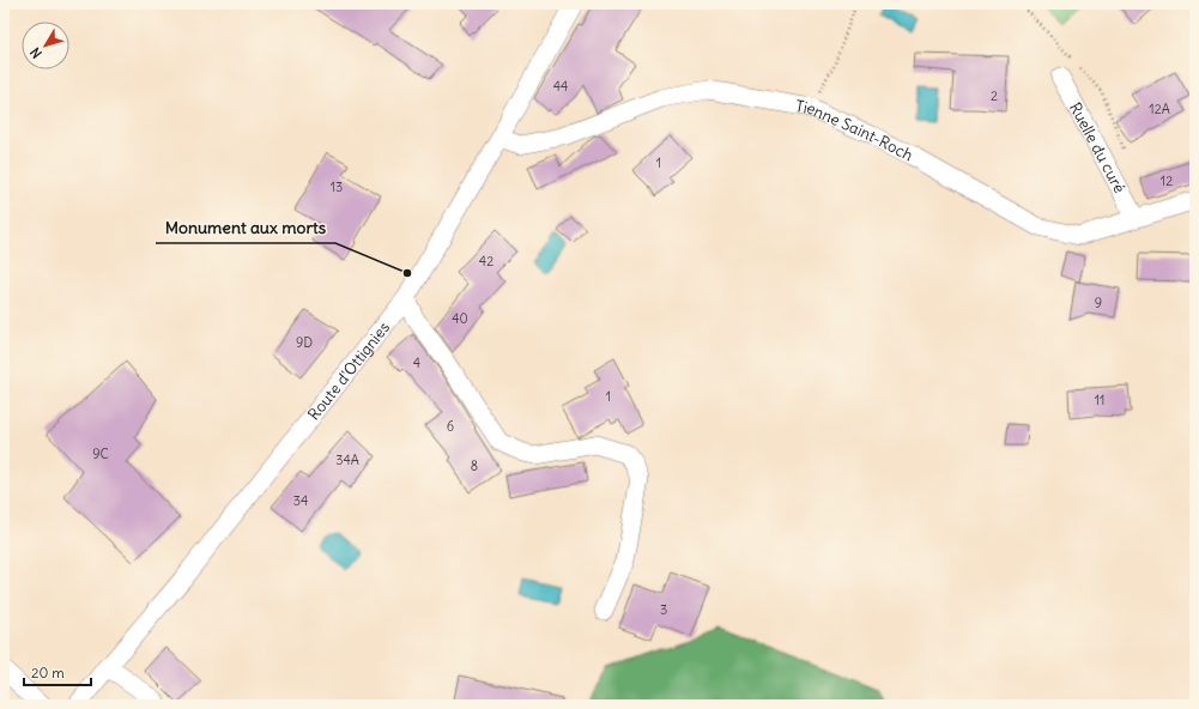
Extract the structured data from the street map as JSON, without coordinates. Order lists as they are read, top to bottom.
{
  "streets": {
    "street": ["Tienne Saint-Roch", "Ruelle du curé", "Route d'Ottignies"]
  },
  "crossings": [
    ["Tienne Saint-Roch", "Ruelle du curé"],
    ["Tienne Saint-Roch", "Route d'Ottignies"]
  ],
  "places": ["Monument aux morts"],
  "house_numbers": [
    "44",
    "2",
    "12A",
    "1",
    "12",
    "13",
    "42",
    "9",
    "40",
    "9D",
    "4",
    "1",
    "11",
    "6",
    "9C",
    "34A",
    "8",
    "34",
    "3"
  ],
  "scale_bar": "20 m",
  "north": "bottom left"
}
